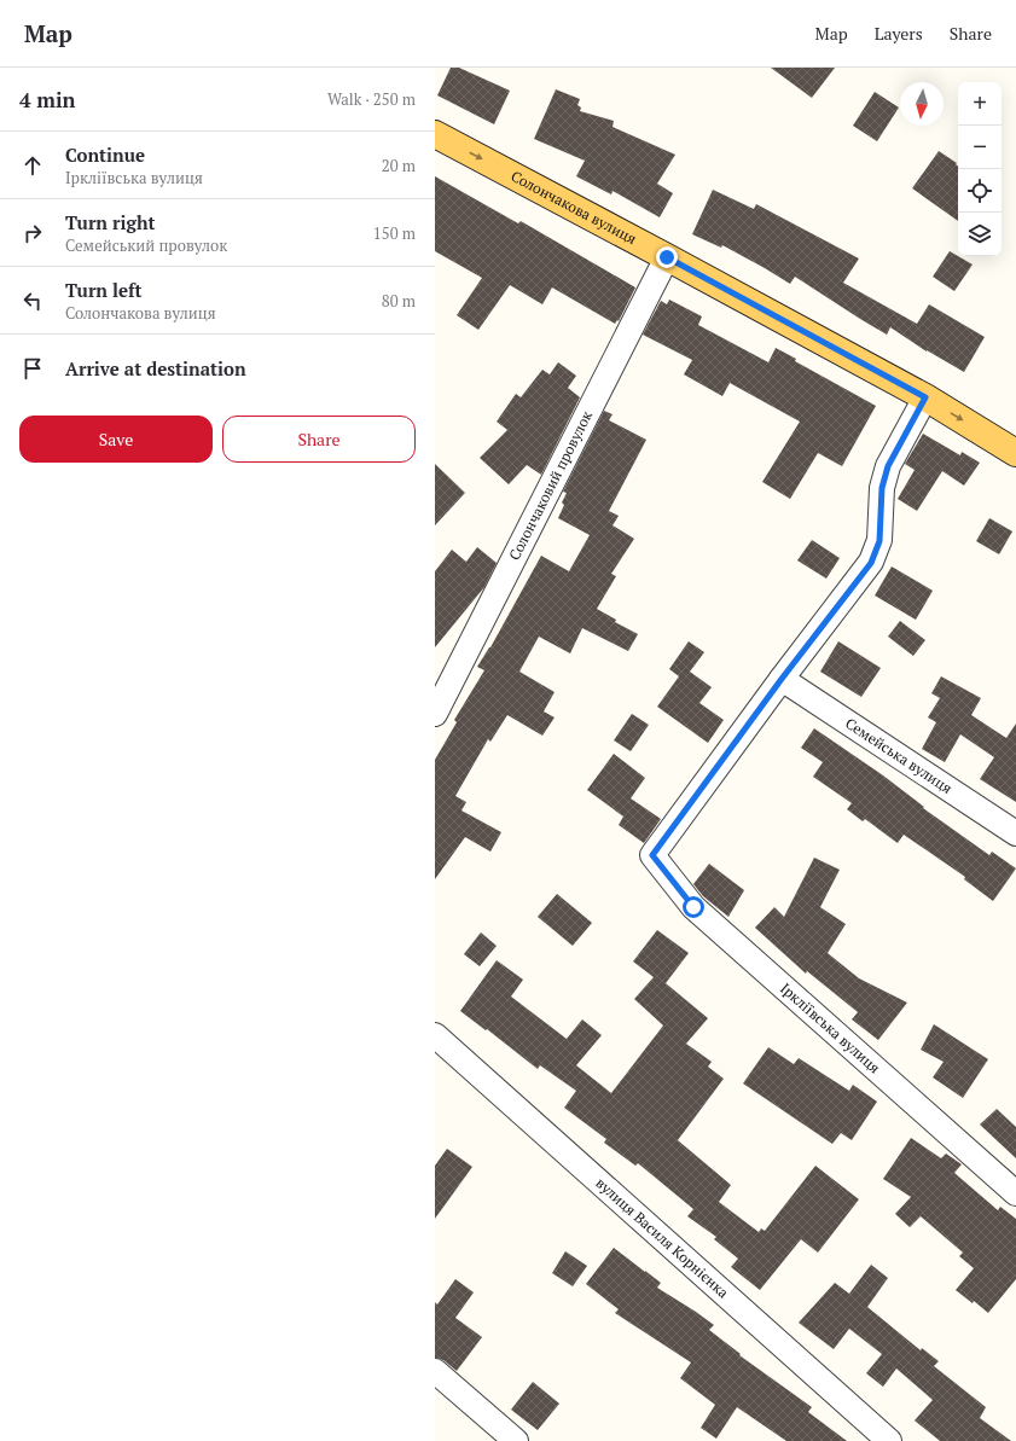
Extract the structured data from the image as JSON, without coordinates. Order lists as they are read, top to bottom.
{
  "streets": {
    "main road": ["Солончакова вулиця"],
    "street": [
      "Солончаковий провулок",
      "Семейська вулиця",
      "Іркліївська вулиця",
      "вулиця Василя Корнієнка"
    ]
  },
  "crossings": [
    ["Солончакова вулиця", "Солончаковий провулок"],
    ["Семейська вулиця", "Іркліївська вулиця"]
  ],
  "one_way": ["Солончакова вулиця"],
  "north": "bottom",
  "page": {
    "header": "Map",
    "nav": ["Map", "Layers", "Share"],
    "heading": ["4 min", "Walk · 250 m"],
    "map_buttons": ["+", "−"],
    "list": [
      ["Continue", "Іркліївська вулиця", "20 m"],
      ["Turn right", "Семейський провулок", "150 m"],
      ["Turn left", "Солончакова вулиця", "80 m"],
      "Arrive at destination"
    ],
    "buttons": ["Save", "Share"]
  }
}
